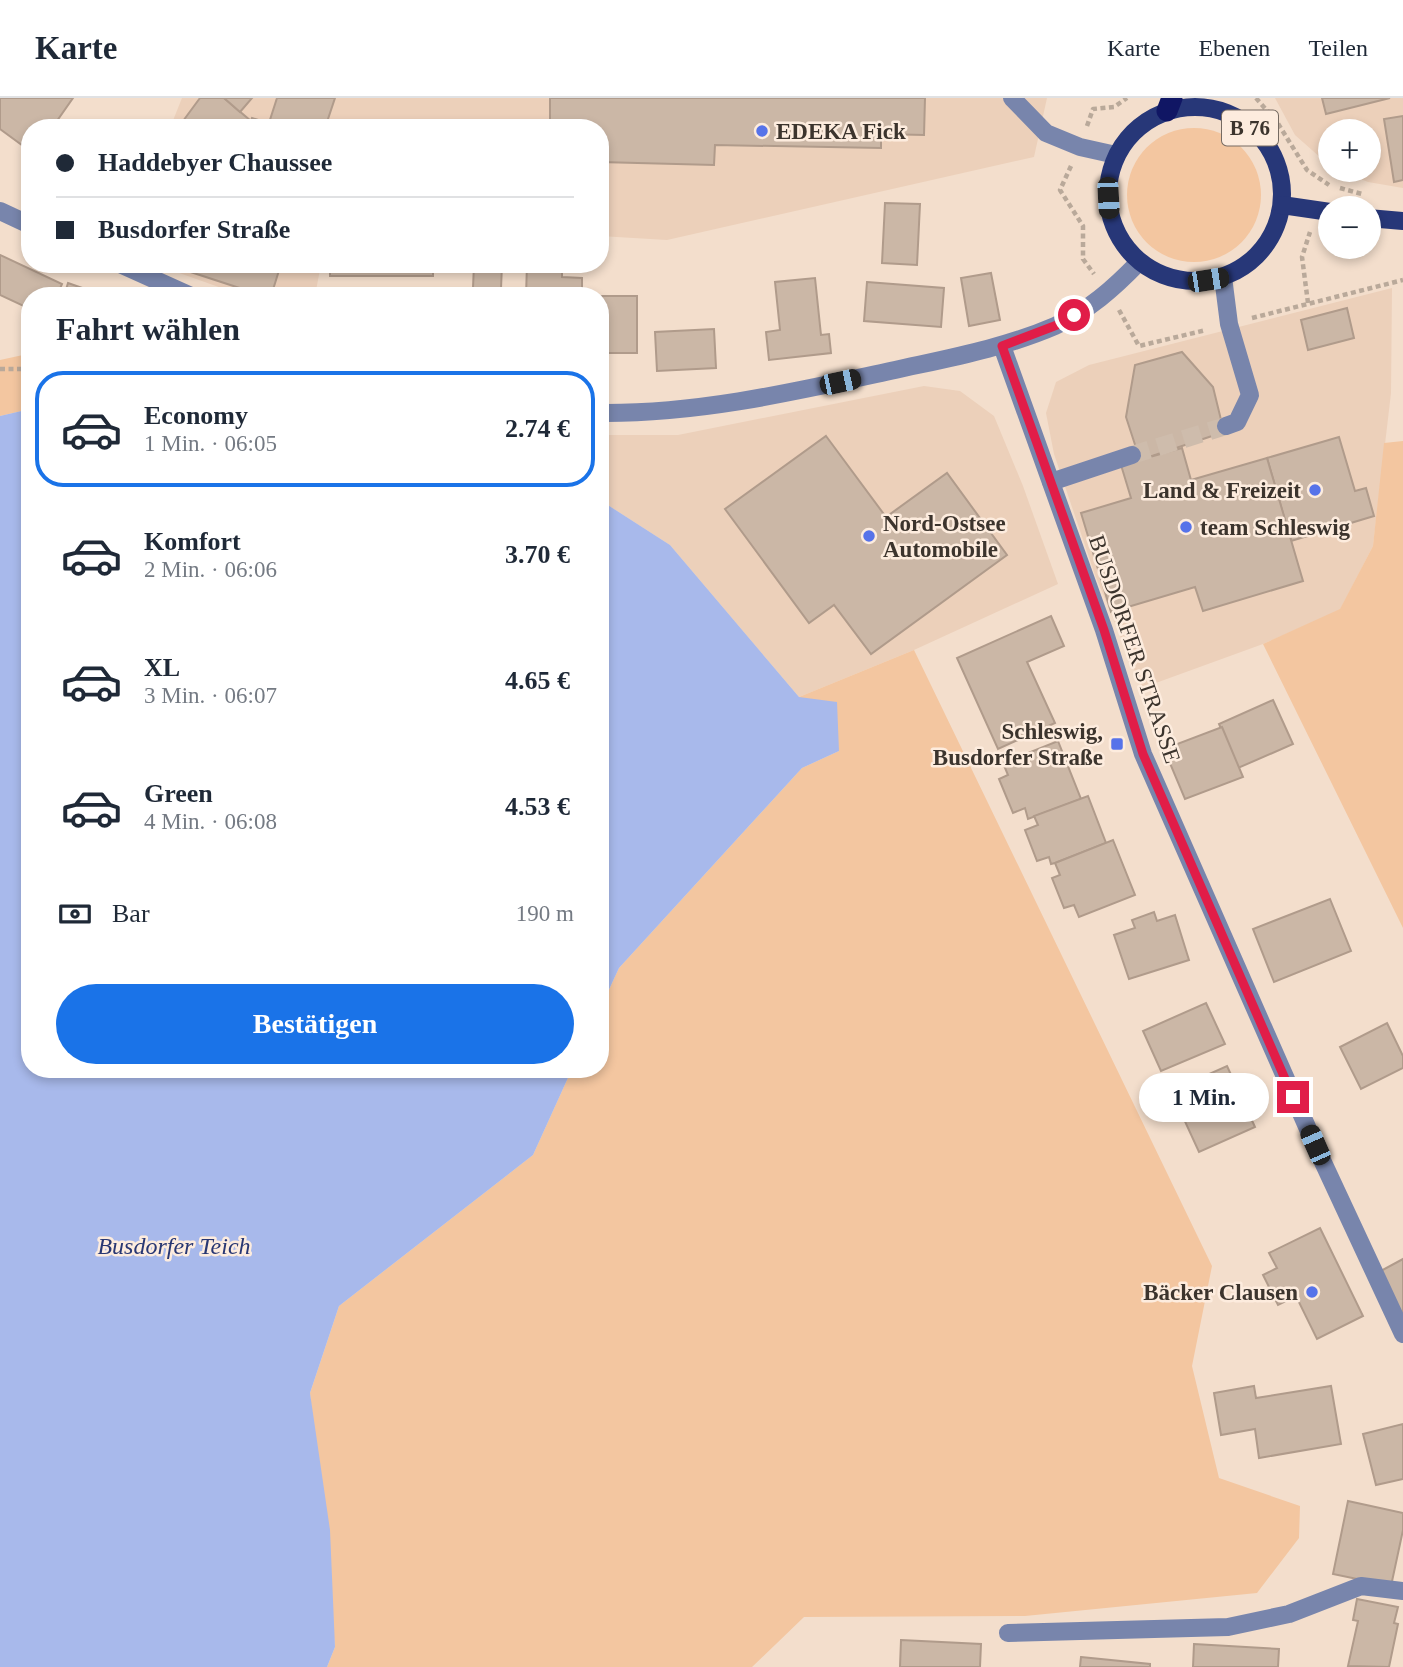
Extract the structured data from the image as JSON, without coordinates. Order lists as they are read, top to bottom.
{
  "streets": {
    "main road": ["B 76"],
    "street": ["BUSDORFER STRASSE"]
  },
  "water": ["Busdorfer Teich"],
  "places": {
    "other": [
      "EDEKA Fick",
      "Land & Freizeit",
      "team Schleswig",
      "Nord-Ostsee Automobile",
      "Bäcker Clausen"
    ],
    "transit": ["Schleswig, Busdorfer Straße"]
  },
  "page": {
    "header": "Karte",
    "nav": ["Karte", "Ebenen", "Teilen"],
    "map_buttons": ["+", "−"],
    "banner": ["Haddebyer Chaussee", "Busdorfer Straße"],
    "heading": "Fahrt wählen",
    "list": [
      {
        "name": "Economy",
        "note": "1 Min. · 06:05",
        "value": "2.74 €"
      },
      {
        "name": "Komfort",
        "note": "2 Min. · 06:06",
        "value": "3.70 €"
      },
      {
        "name": "XL",
        "note": "3 Min. · 06:07",
        "value": "4.65 €"
      },
      {
        "name": "Green",
        "note": "4 Min. · 06:08",
        "value": "4.53 €"
      }
    ],
    "pay": ["Bar", "190 m"],
    "buttons": "Bestätigen",
    "bubble": "1 Min."
  }
}
